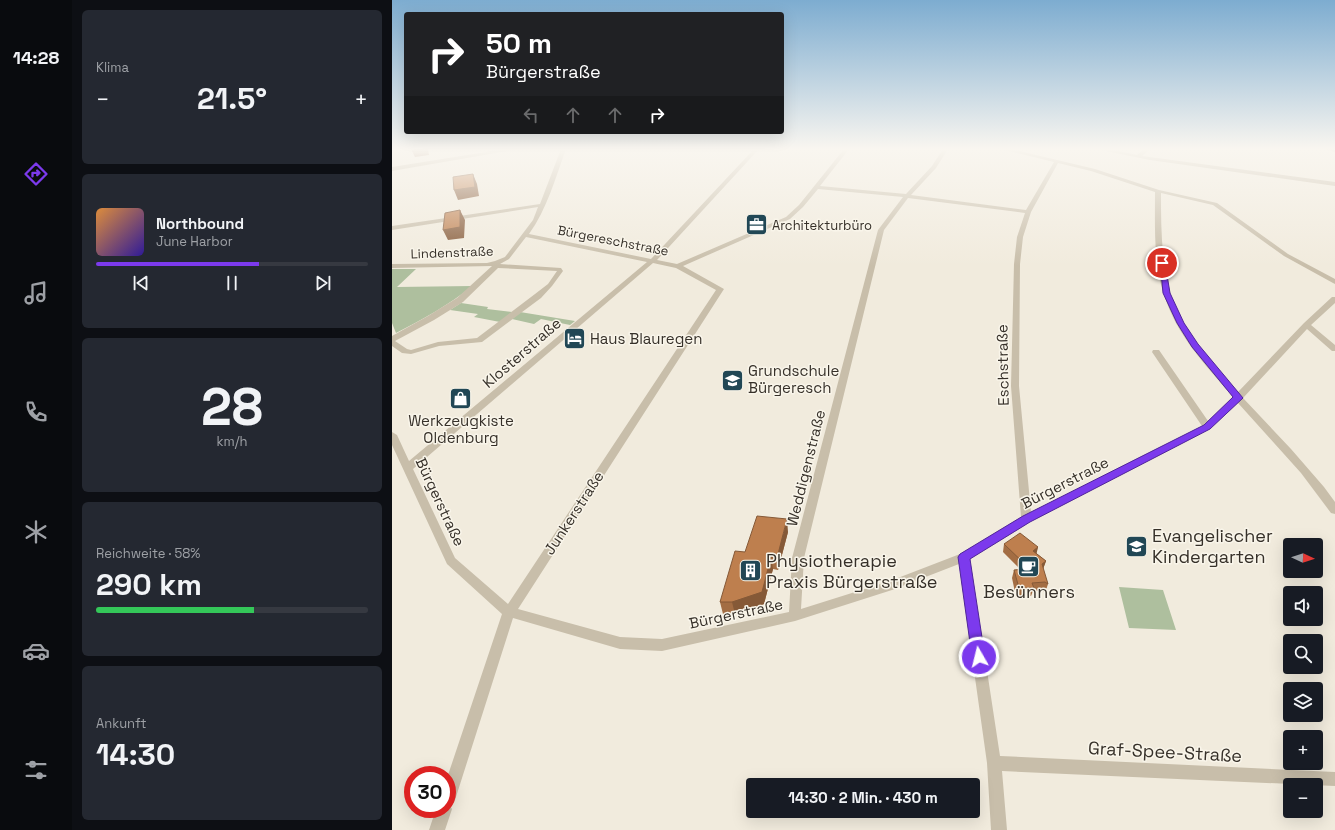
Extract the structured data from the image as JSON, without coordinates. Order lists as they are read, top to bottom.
{
  "streets": {
    "street": [
      "Bürgereschstraße",
      "Lindenstraße",
      "Klosterstraße",
      "Eschstraße",
      "Weddigenstraße",
      "Bürgerstraße",
      "Junkerstraße",
      "Graf-Spee-Straße"
    ]
  },
  "crossings": [
    ["Bürgereschstraße", "Lindenstraße"],
    ["Bürgereschstraße", "Klosterstraße"],
    ["Bürgereschstraße", "Junkerstraße"],
    ["Klosterstraße", "Bürgerstraße"],
    ["Eschstraße", "Bürgerstraße"],
    ["Weddigenstraße", "Bürgerstraße"],
    ["Bürgerstraße", "Junkerstraße"]
  ],
  "places": {
    "office": ["Architekturbüro"],
    "hotel": ["Haus Blauregen"],
    "school or university": ["Grundschule Bürgeresch", "Evangelischer Kindergarten"],
    "shop": ["Werkzeugkiste Oldenburg"],
    "cafe": ["Besünners"],
    "building": ["Physiotherapie Praxis Bürgerstraße"]
  },
  "north": "right",
  "page": {
    "tabs": "14:28",
    "tile": [
      "Klima",
      ["28", "km/h"],
      ["Reichweite · 58%", "290 km"],
      ["Ankunft", "14:30"]
    ],
    "turn": ["50 m", "Bürgerstraße"],
    "heat": ["−", "21.5°", "+"],
    "song": ["Northbound", "June Harbor"],
    "map_buttons": ["+", "−"],
    "limit": "30",
    "trip": "14:30 · 2 Min. · 430 m"
  }
}
